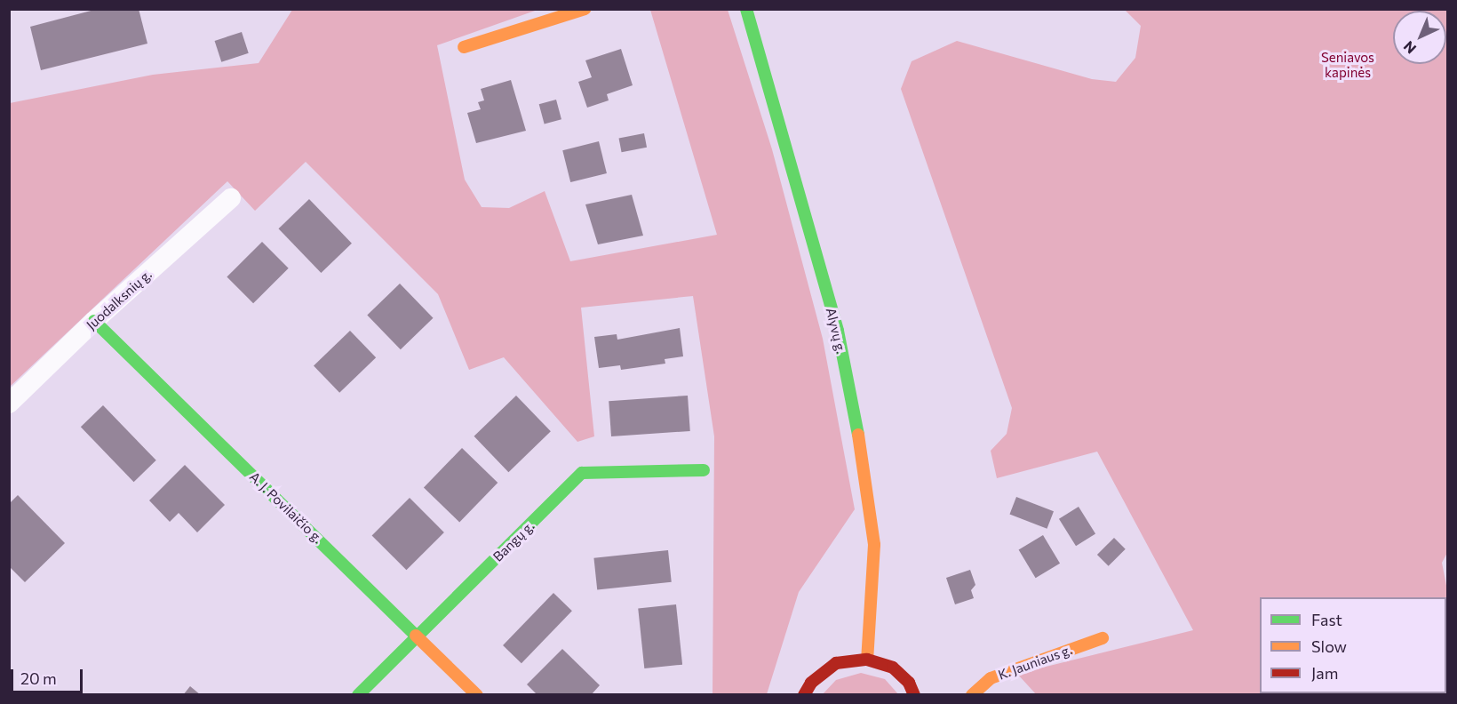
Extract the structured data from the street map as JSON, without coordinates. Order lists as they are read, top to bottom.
{
  "streets": {
    "street": [
      "Juodalksnių g.",
      "Alyvų g.",
      "A. J. Povilaičio g.",
      "Bangų g.",
      "K. Jauniaus g."
    ]
  },
  "crossings": [
    ["Juodalksnių g.", "A. J. Povilaičio g."],
    ["A. J. Povilaičio g.", "Bangų g."]
  ],
  "parks": ["Seniavos kapinės"],
  "legend": ["Fast", "Slow", "Jam"],
  "scale_bar": "20 m",
  "north": "bottom left"
}
